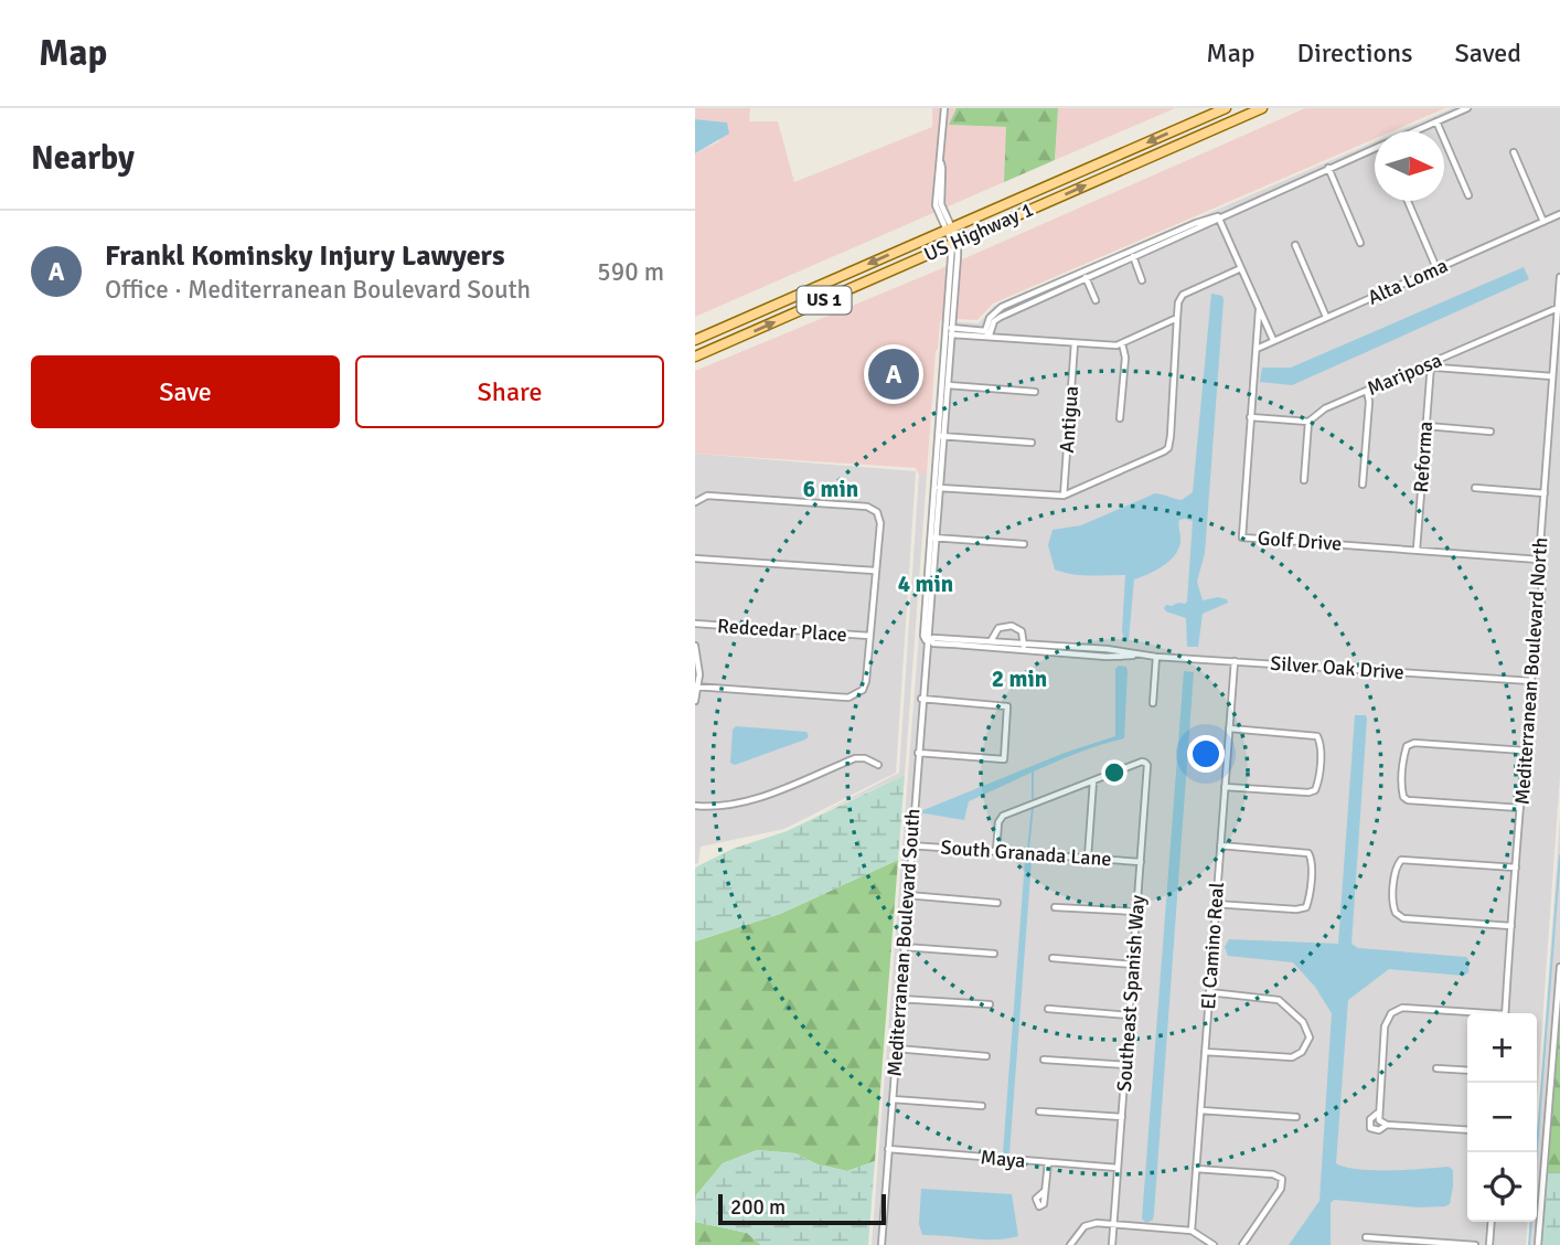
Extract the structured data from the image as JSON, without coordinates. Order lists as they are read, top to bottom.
{
  "streets": {
    "main road": ["US Highway 1", "US 1"],
    "street": [
      "Alta Loma",
      "Mariposa",
      "Antigua",
      "Reforma",
      "Golf Drive",
      "Redcedar Place",
      "Silver Oak Drive",
      "Mediterranean Boulevard North",
      "South Granada Lane",
      "Mediterranean Boulevard South",
      "El Camino Real",
      "Southeast Spanish Way",
      "Maya"
    ]
  },
  "crossings": [
    ["US Highway 1", "Mediterranean Boulevard South"],
    ["Alta Loma", "Golf Drive"],
    ["Mariposa", "Reforma"],
    ["Mariposa", "Mediterranean Boulevard North"],
    ["Reforma", "Golf Drive"],
    ["Golf Drive", "Mediterranean Boulevard North"],
    ["Silver Oak Drive", "Mediterranean Boulevard North"],
    ["Silver Oak Drive", "Mediterranean Boulevard South"],
    ["Silver Oak Drive", "El Camino Real"],
    ["South Granada Lane", "Mediterranean Boulevard South"],
    ["South Granada Lane", "Southeast Spanish Way"],
    ["Mediterranean Boulevard South", "Maya"],
    ["Southeast Spanish Way", "Maya"]
  ],
  "scale_bar": "200 m",
  "north": "right",
  "page": {
    "header": "Map",
    "nav": ["Map", "Directions", "Saved"],
    "heading": "Nearby",
    "list": [
      {
        "mark": "A",
        "name": "Frankl Kominsky Injury Lawyers",
        "note": "Office · Mediterranean Boulevard South",
        "value": "590 m"
      }
    ],
    "buttons": ["Save", "Share"],
    "pins": "A",
    "map_buttons": ["+", "−"],
    "scale": "200 m"
  },
  "rings": ["6 min", "4 min", "2 min"]
}
